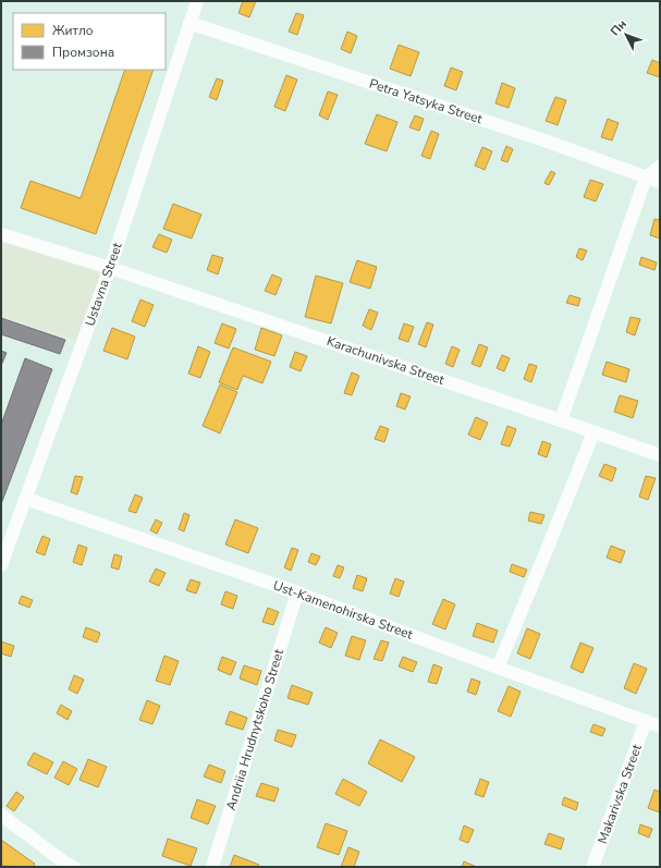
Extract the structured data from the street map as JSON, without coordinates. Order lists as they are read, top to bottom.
{
  "streets": {
    "street": [
      "Petra Yatsyka Street",
      "Ustavna Street",
      "Karachunivska Street",
      "Ust-Kamenohirska Street",
      "Andriia Hrudnytskoho Street",
      "Makarivska Street"
    ]
  },
  "crossings": [
    ["Petra Yatsyka Street", "Ustavna Street"],
    ["Ustavna Street", "Karachunivska Street"],
    ["Ustavna Street", "Ust-Kamenohirska Street"],
    ["Ust-Kamenohirska Street", "Andriia Hrudnytskoho Street"],
    ["Ust-Kamenohirska Street", "Makarivska Street"]
  ],
  "legend": ["Житло", "Промзона"],
  "north": "top left"
}
